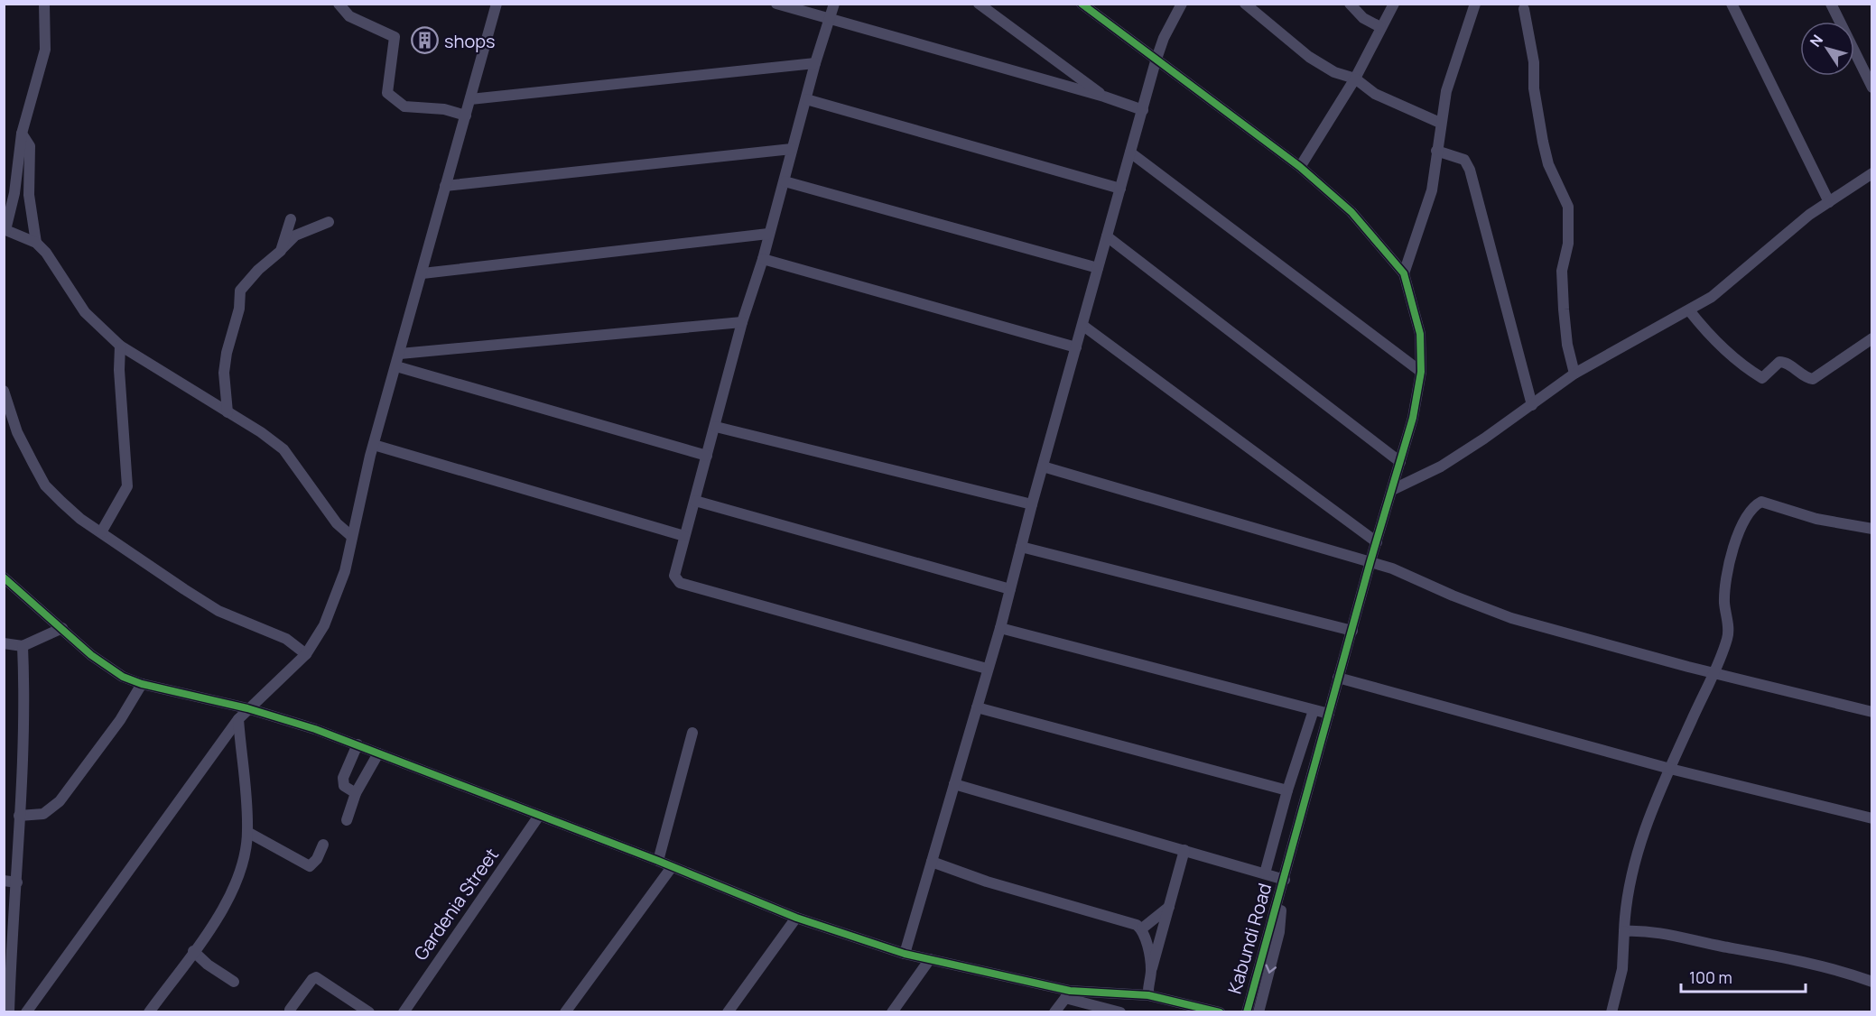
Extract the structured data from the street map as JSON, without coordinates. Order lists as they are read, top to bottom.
{
  "streets": {
    "street": ["Gardenia Street", "Kabundi Road"]
  },
  "places": {
    "building": ["shops"]
  },
  "scale_bar": "100 m",
  "north": "top left"
}
